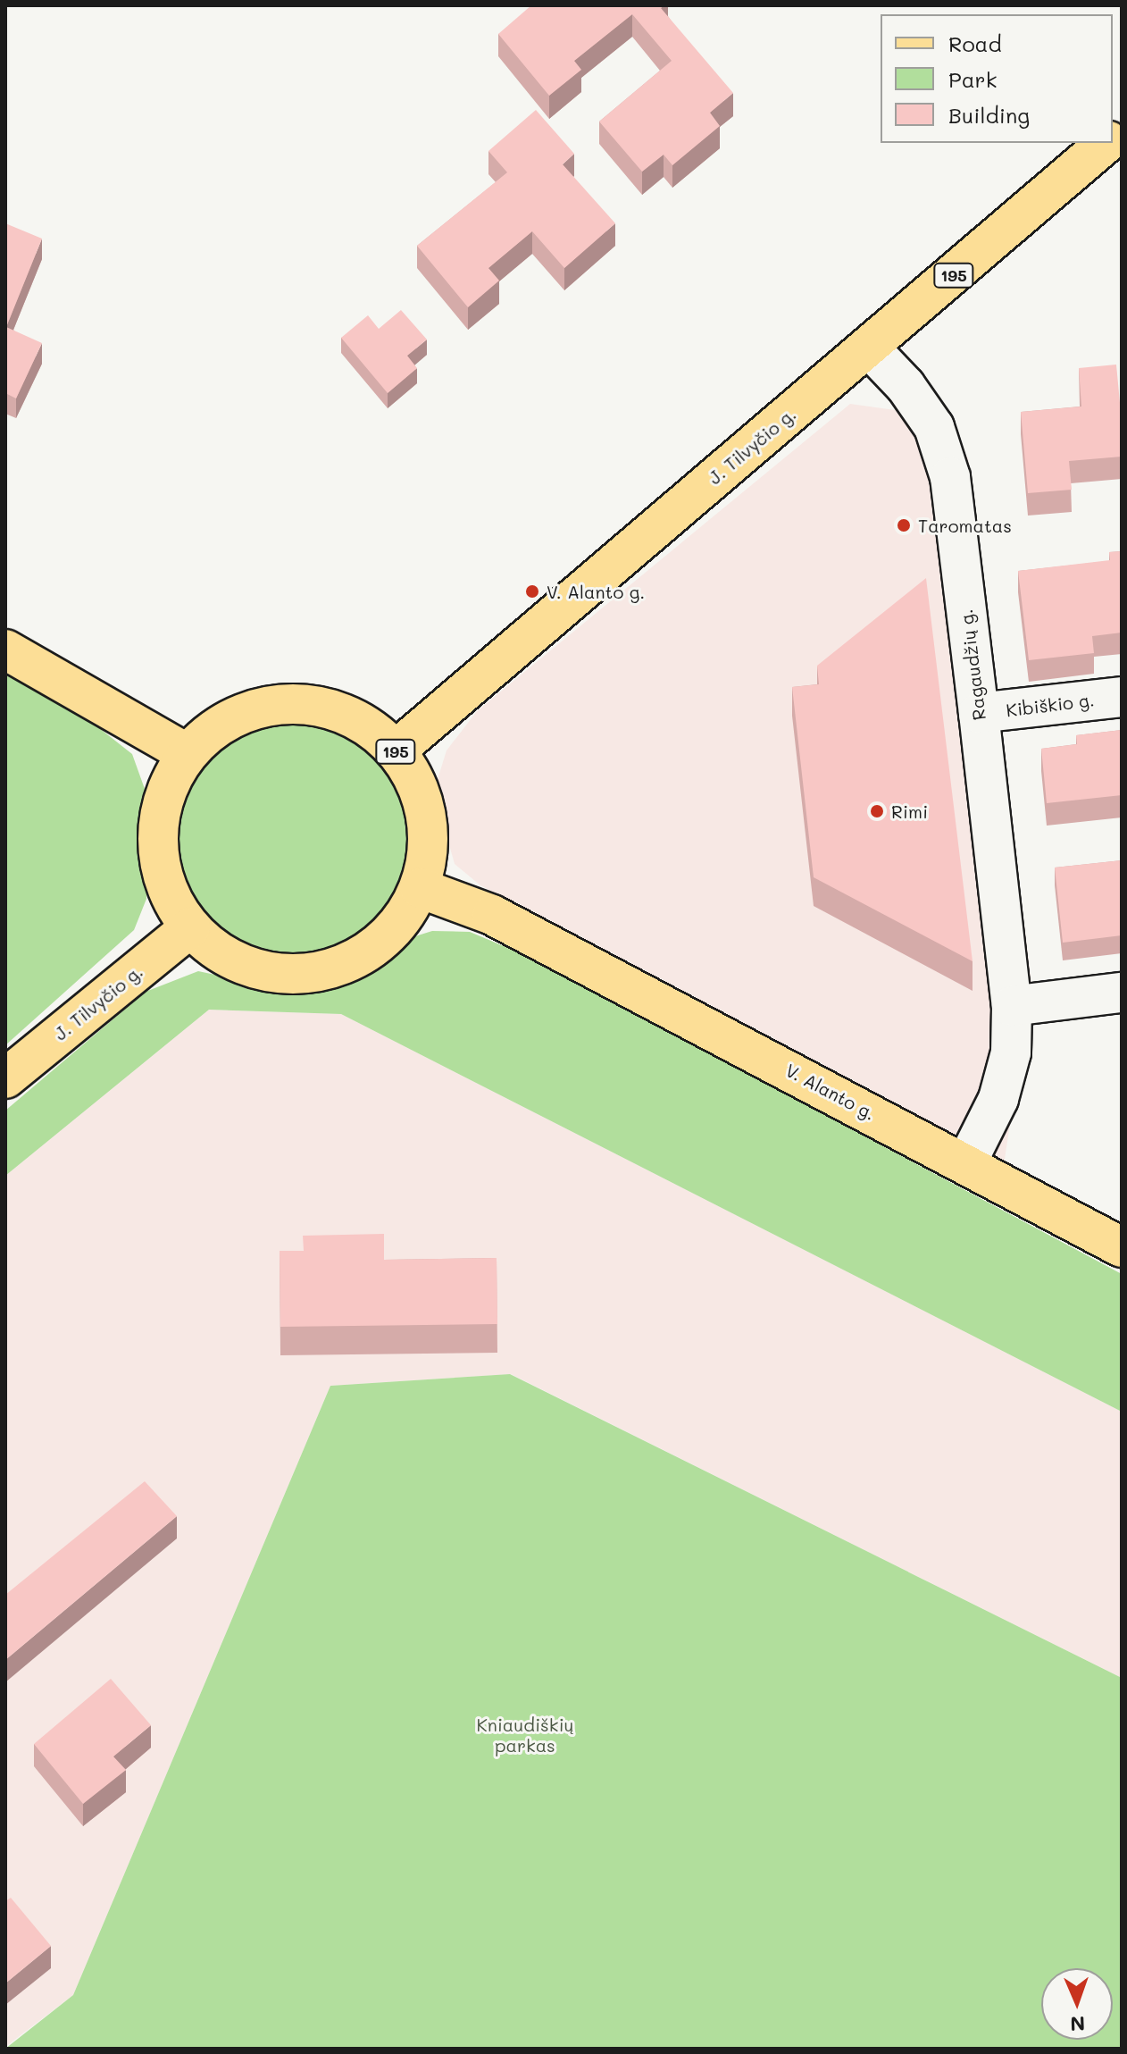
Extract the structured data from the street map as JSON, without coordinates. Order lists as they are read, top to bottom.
{
  "streets": {
    "main road": ["195", "J. Tilvyčio g.", "V. Alanto g."],
    "street": ["Ragaudžių g.", "Kibiškio g."]
  },
  "crossings": [
    ["195", "J. Tilvyčio g."],
    ["195", "V. Alanto g."],
    ["J. Tilvyčio g.", "Ragaudžių g."],
    ["Ragaudžių g.", "Kibiškio g."],
    ["Ragaudžių g.", "V. Alanto g."]
  ],
  "parks": ["Kniaudiškių parkas"],
  "places": ["Taromatas", "V. Alanto g.", "Rimi"],
  "legend": ["Road", "Park", "Building"],
  "north": "bottom"
}
